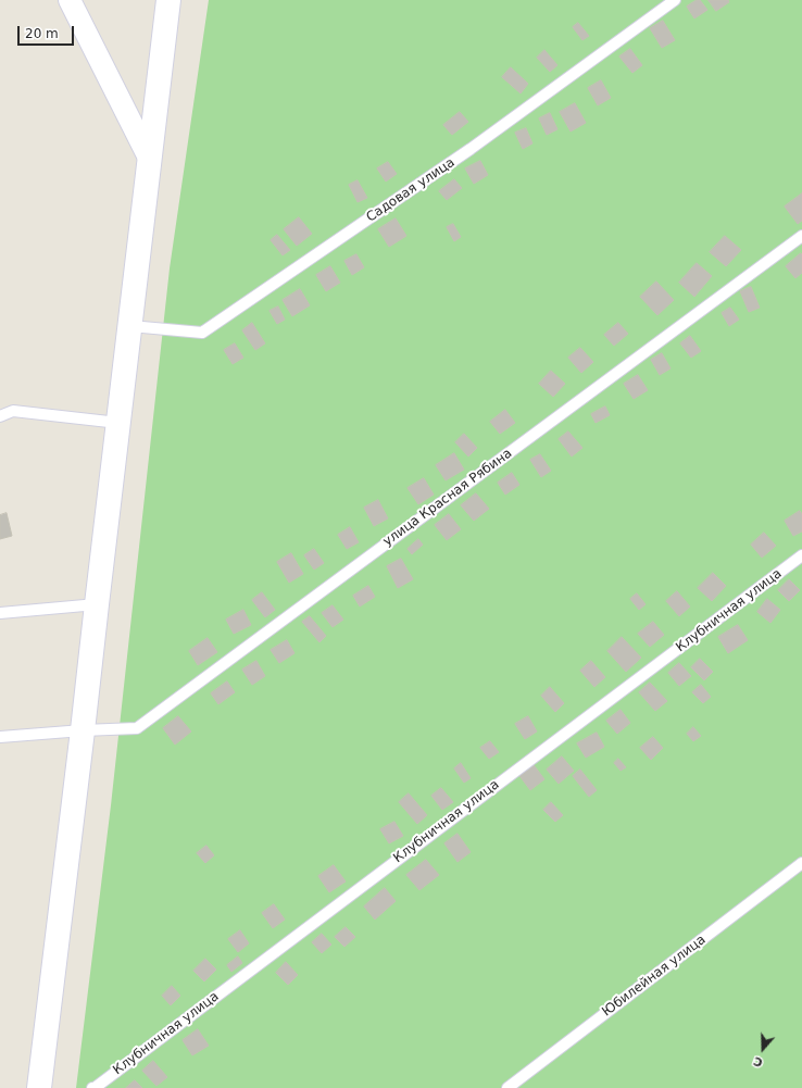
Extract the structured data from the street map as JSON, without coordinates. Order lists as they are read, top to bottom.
{
  "streets": {
    "lane": [
      "Садовая улица",
      "улица Красная Рябина",
      "Клубничная улица",
      "Юбилейная улица"
    ]
  },
  "scale_bar": "20 m",
  "north": "bottom"
}
